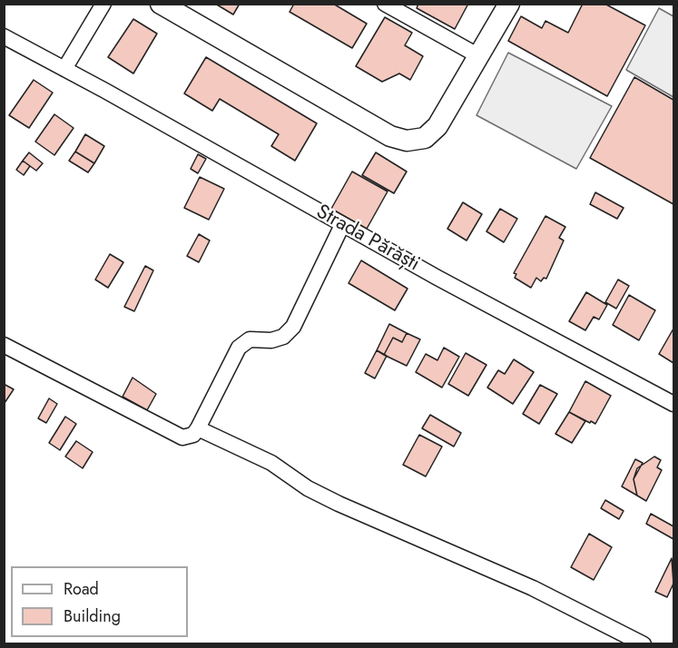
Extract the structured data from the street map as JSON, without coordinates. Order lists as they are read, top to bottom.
{
  "streets": {
    "street": ["Strada Părăști"]
  },
  "legend": ["Road", "Building"]
}
